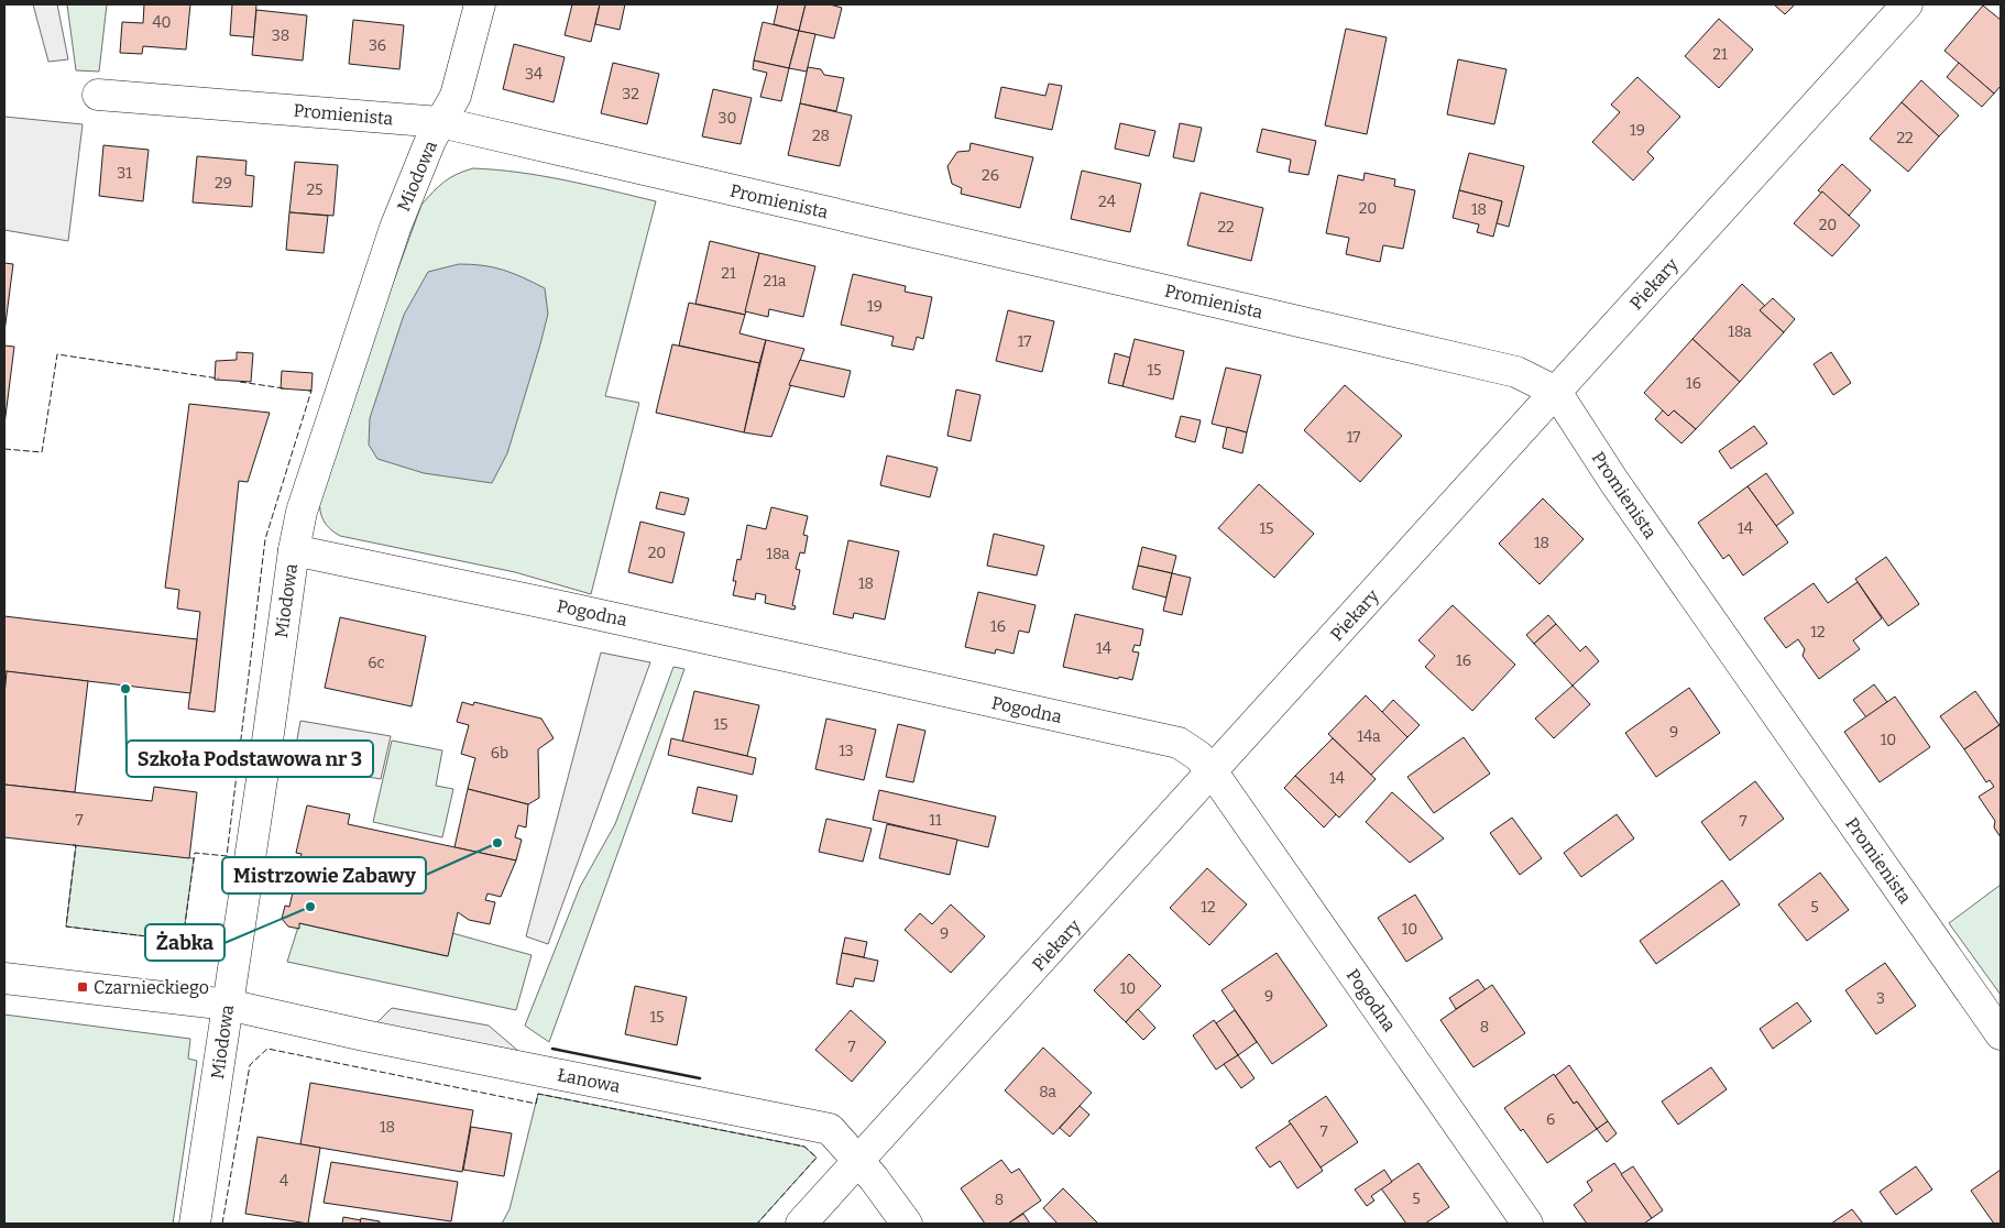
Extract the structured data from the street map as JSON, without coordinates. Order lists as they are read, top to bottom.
{
  "streets": {
    "street": [
      "Promienista",
      "Miodowa",
      "Piekary",
      "Pogodna",
      "Łanowa"
    ]
  },
  "crossings": [
    ["Promienista", "Miodowa"],
    ["Promienista", "Piekary"],
    ["Miodowa", "Pogodna"],
    ["Miodowa", "Łanowa"],
    ["Piekary", "Pogodna"],
    ["Piekary", "Łanowa"]
  ],
  "places": {
    "other": ["Szkoła Podstawowa nr 3", "Mistrzowie Zabawy", "Żabka"],
    "transit": ["Czarnieckiego"]
  },
  "house_numbers": [
    "40",
    "38",
    "36",
    "21",
    "34",
    "32",
    "30",
    "19",
    "28",
    "22",
    "31",
    "26",
    "29",
    "25",
    "24",
    "20",
    "18",
    "20",
    "22",
    "21",
    "21a",
    "19",
    "18a",
    "17",
    "15",
    "16",
    "17",
    "15",
    "14",
    "18",
    "20",
    "18a",
    "18",
    "16",
    "12",
    "14",
    "16",
    "6c",
    "15",
    "9",
    "14a",
    "10",
    "13",
    "6b",
    "14",
    "7",
    "11",
    "7",
    "12",
    "5",
    "10",
    "9",
    "10",
    "9",
    "3",
    "15",
    "8",
    "7",
    "8a",
    "6",
    "18",
    "7",
    "4",
    "5",
    "8"
  ]
}
